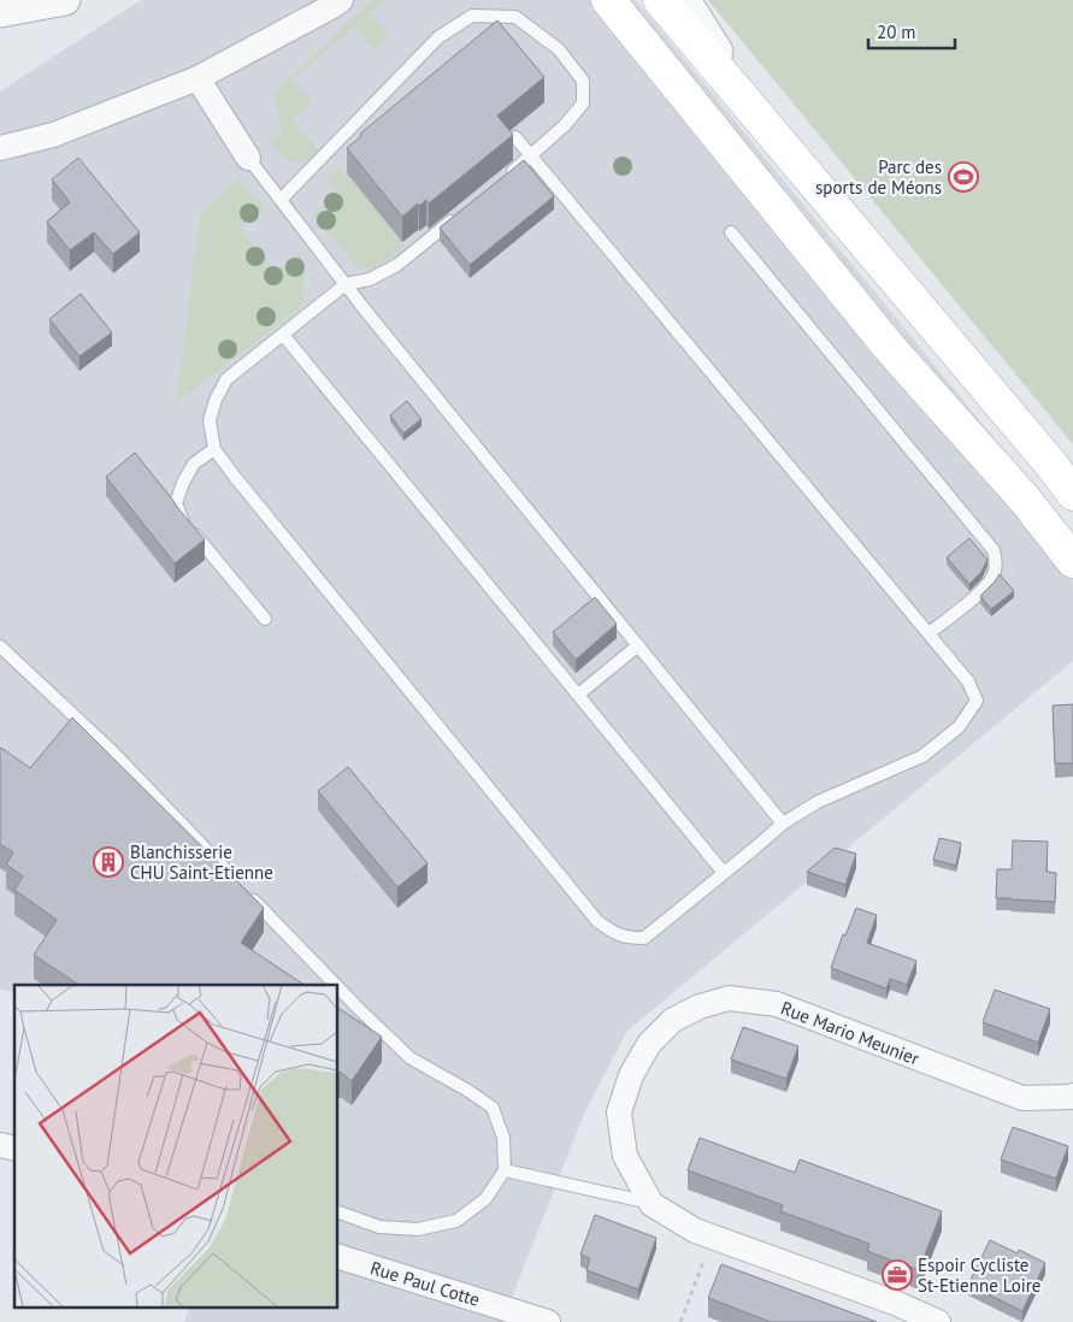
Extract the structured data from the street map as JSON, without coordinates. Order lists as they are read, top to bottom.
{
  "streets": {
    "street": ["Rue Mario Meunier", "Rue Paul Cotte"]
  },
  "places": {
    "sports": ["Parc des sports de Méons"],
    "building": ["Blanchisserie CHU Saint-Etienne"],
    "office": ["Espoir Cycliste St-Etienne Loire"]
  },
  "scale_bar": "20 m"
}
